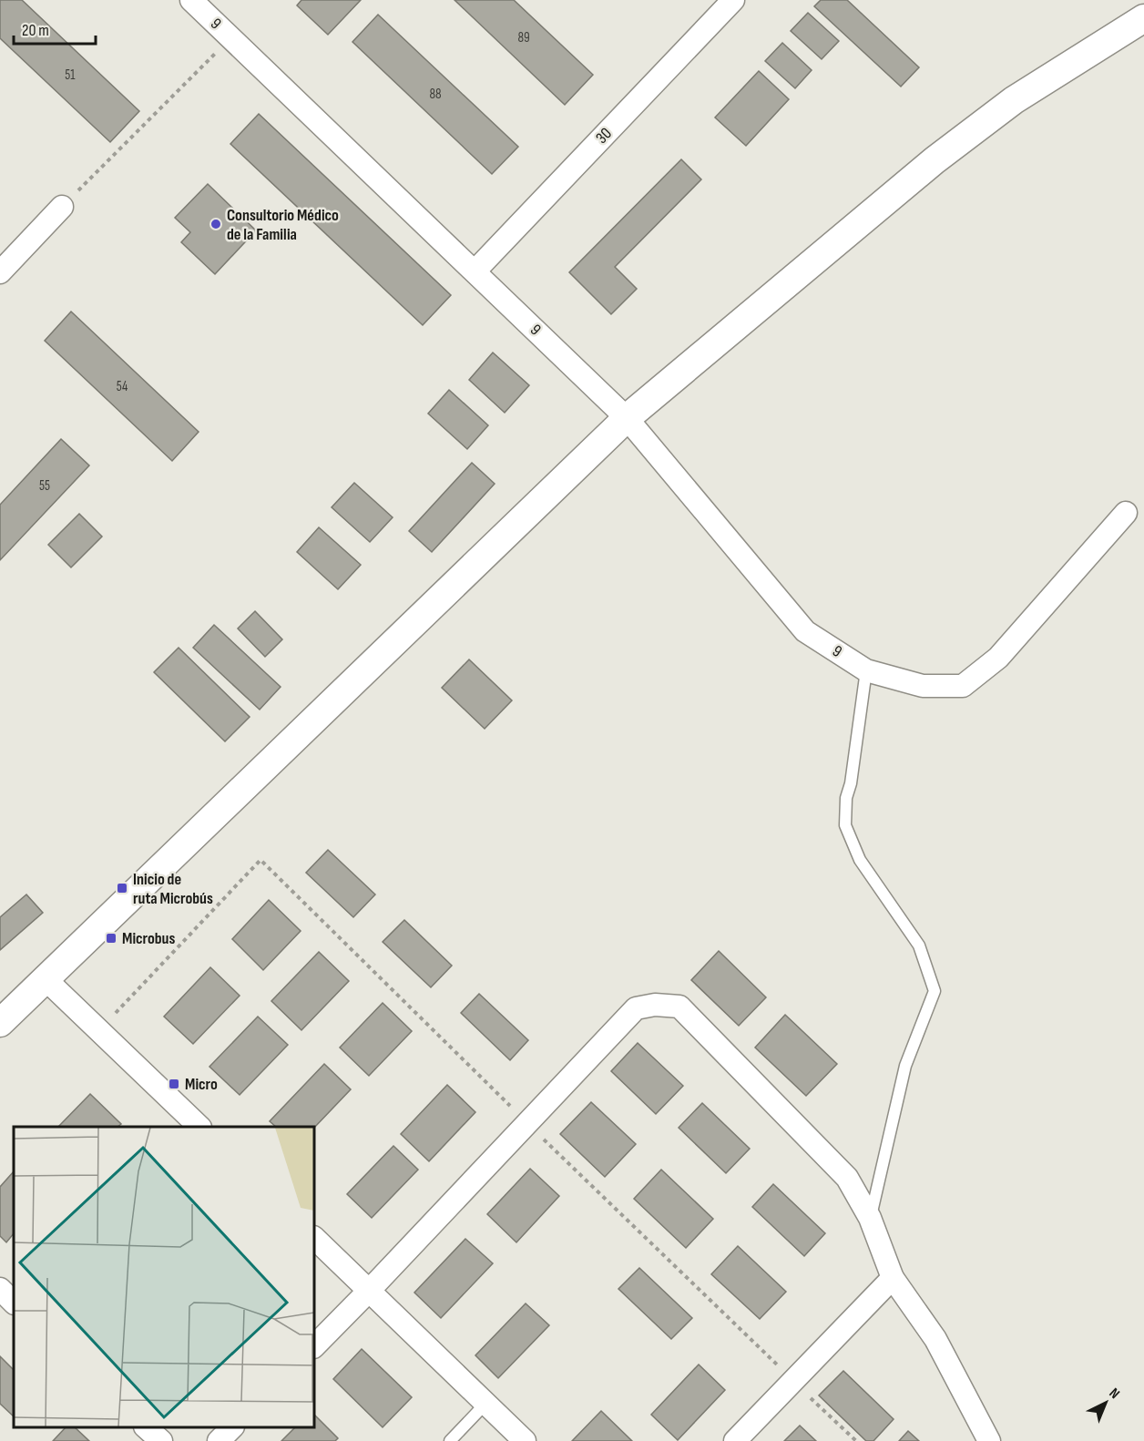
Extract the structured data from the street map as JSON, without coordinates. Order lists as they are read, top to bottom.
{
  "streets": {
    "street": ["9", "30"]
  },
  "crossings": [
    ["9", "30"]
  ],
  "places": {
    "other": ["Consultorio Médico de la Familia"],
    "transit": ["Inicio de ruta Microbús", "Microbus", "Micro"]
  },
  "house_numbers": [
    "89",
    "51",
    "88",
    "54",
    "55"
  ],
  "scale_bar": "20 m",
  "north": "top right"
}
